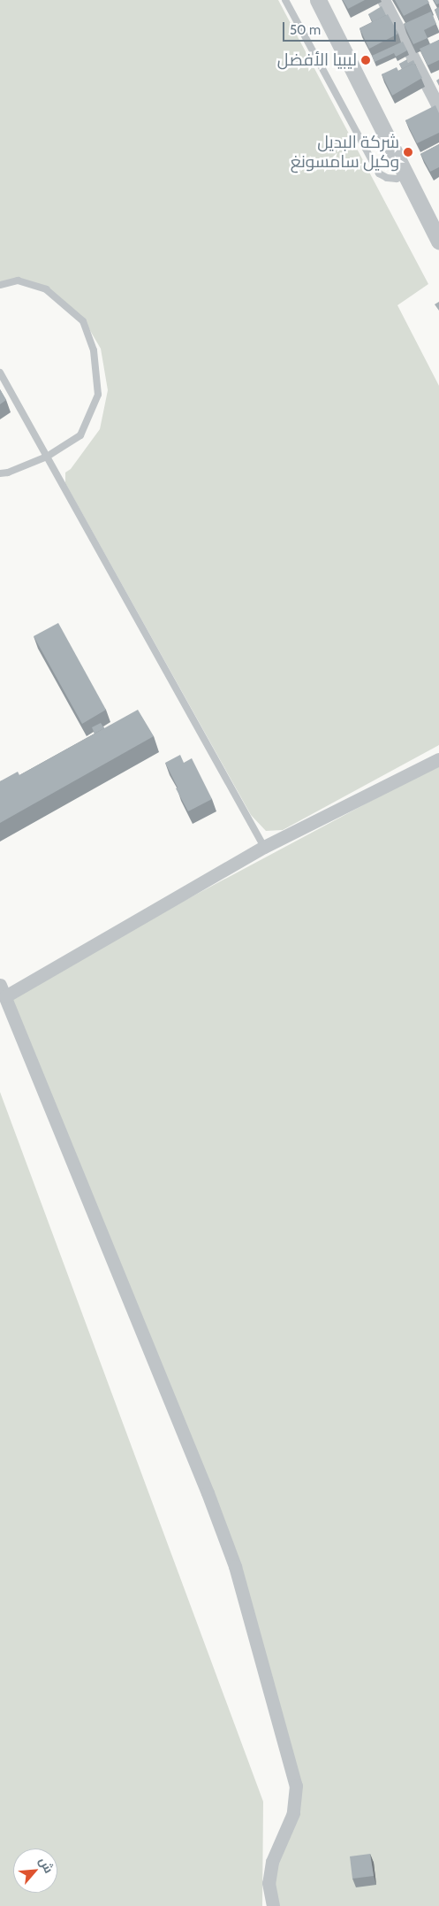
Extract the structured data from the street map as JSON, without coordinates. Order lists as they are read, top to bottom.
{
  "places": ["ليبيا الأفضل", "شركة البديل وكيل سامسونغ"],
  "scale_bar": "50 m",
  "north": "top right"
}
